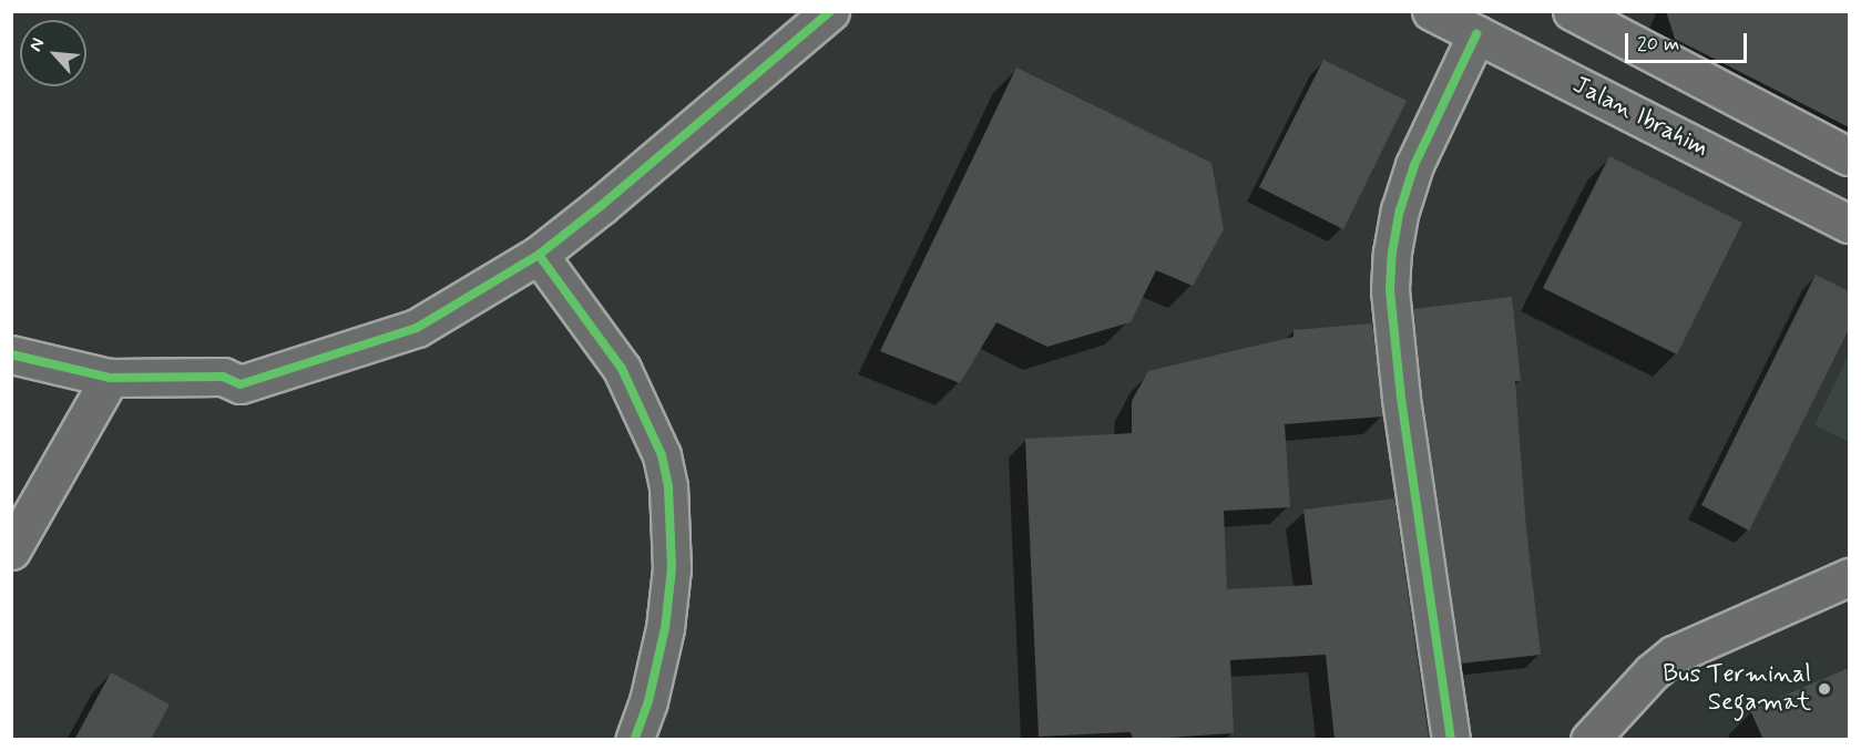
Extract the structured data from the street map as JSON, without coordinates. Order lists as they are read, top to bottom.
{
  "streets": {
    "main road": ["Jalan Ibrahim"]
  },
  "places": ["Bus Terminal Segamat"],
  "scale_bar": "20 m",
  "north": "top left"
}
